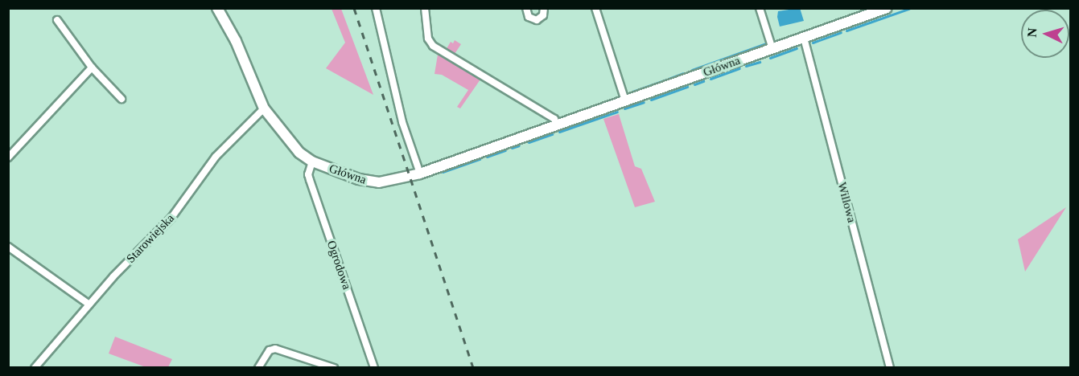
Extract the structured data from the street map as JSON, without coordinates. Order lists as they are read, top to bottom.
{
  "streets": {
    "street": [
      "Główna",
      "Willowa",
      "Starowiejska",
      "Ogrodowa"
    ]
  },
  "crossings": [
    ["Główna", "Willowa"],
    ["Główna", "Starowiejska"],
    ["Główna", "Ogrodowa"]
  ],
  "north": "left"
}
